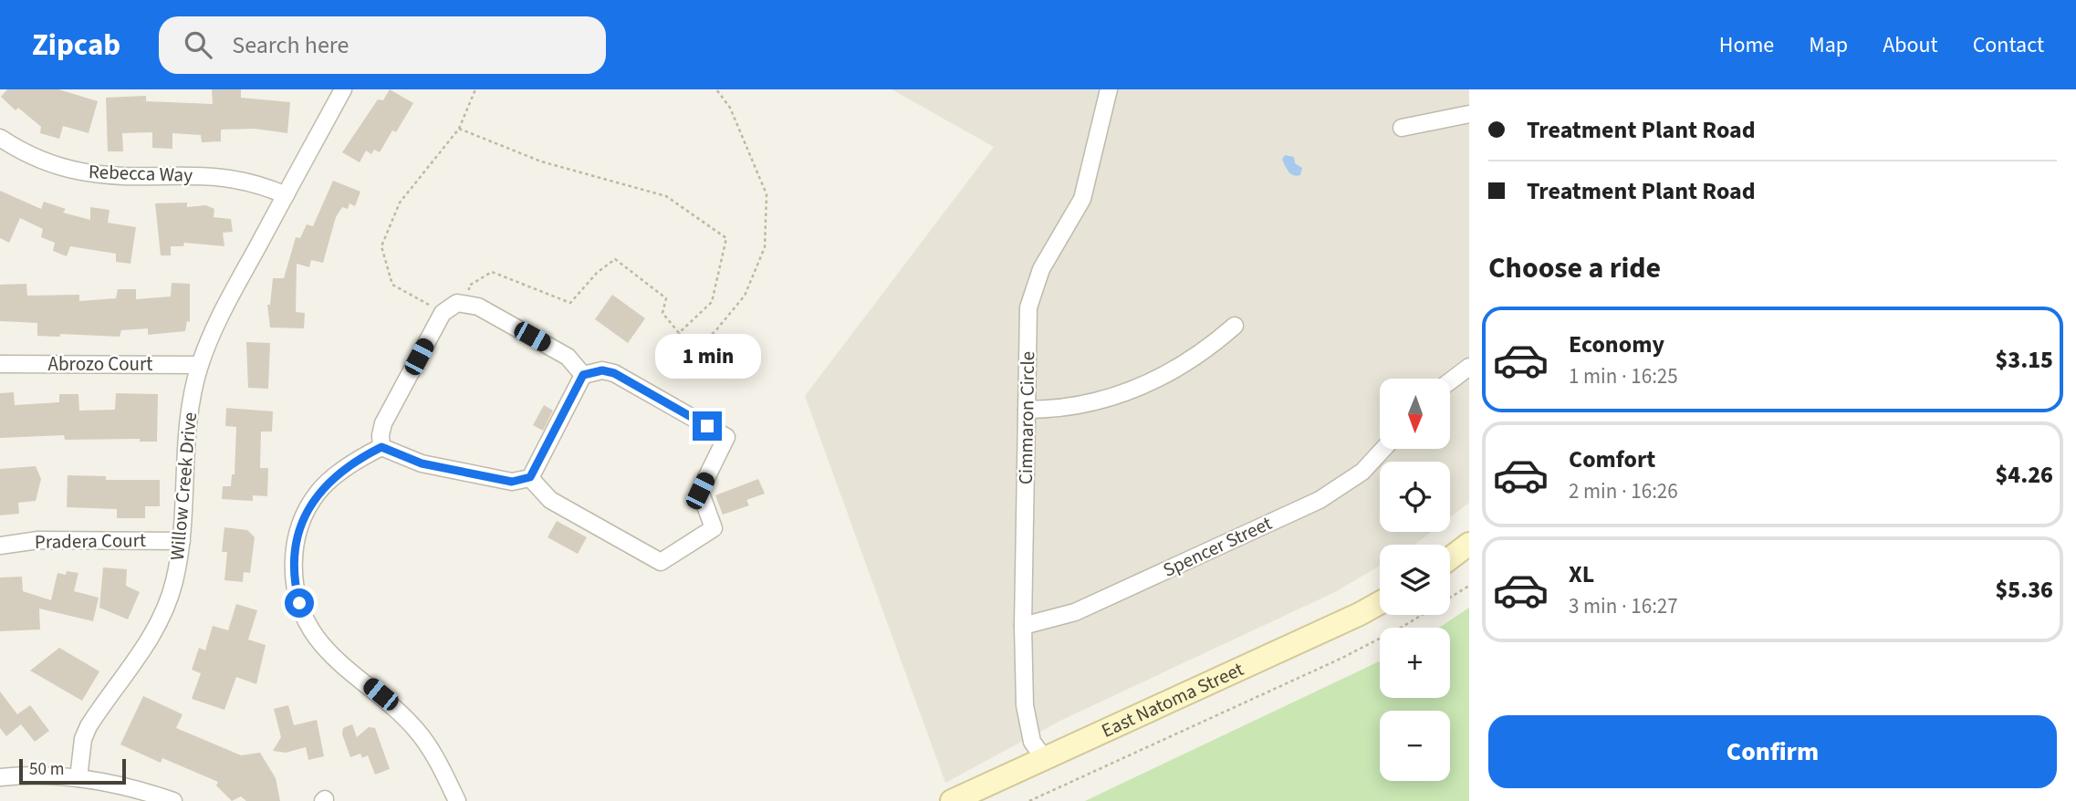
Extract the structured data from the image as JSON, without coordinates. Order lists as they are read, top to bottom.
{
  "streets": {
    "main road": ["East Natoma Street"],
    "street": [
      "Rebecca Way",
      "Abrozo Court",
      "Cimmaron Circle",
      "Willow Creek Drive",
      "Pradera Court",
      "Spencer Street"
    ]
  },
  "crossings": [
    ["Rebecca Way", "Willow Creek Drive"],
    ["Abrozo Court", "Willow Creek Drive"],
    ["Cimmaron Circle", "Spencer Street"],
    ["Cimmaron Circle", "East Natoma Street"],
    ["Willow Creek Drive", "Pradera Court"]
  ],
  "scale_bar": "50 m",
  "north": "bottom",
  "page": {
    "header": "Zipcab",
    "search": "Search here",
    "nav": [
      "Home",
      "Map",
      "About",
      "Contact"
    ],
    "banner": ["Treatment Plant Road", "Treatment Plant Road"],
    "heading": "Choose a ride",
    "list": [
      {
        "name": "Economy",
        "note": "1 min · 16:25",
        "value": "$3.15"
      },
      {
        "name": "Comfort",
        "note": "2 min · 16:26",
        "value": "$4.26"
      },
      {
        "name": "XL",
        "note": "3 min · 16:27",
        "value": "$5.36"
      }
    ],
    "bubble": "1 min",
    "map_buttons": ["+", "−"],
    "buttons": "Confirm",
    "scale": "50 m"
  }
}
